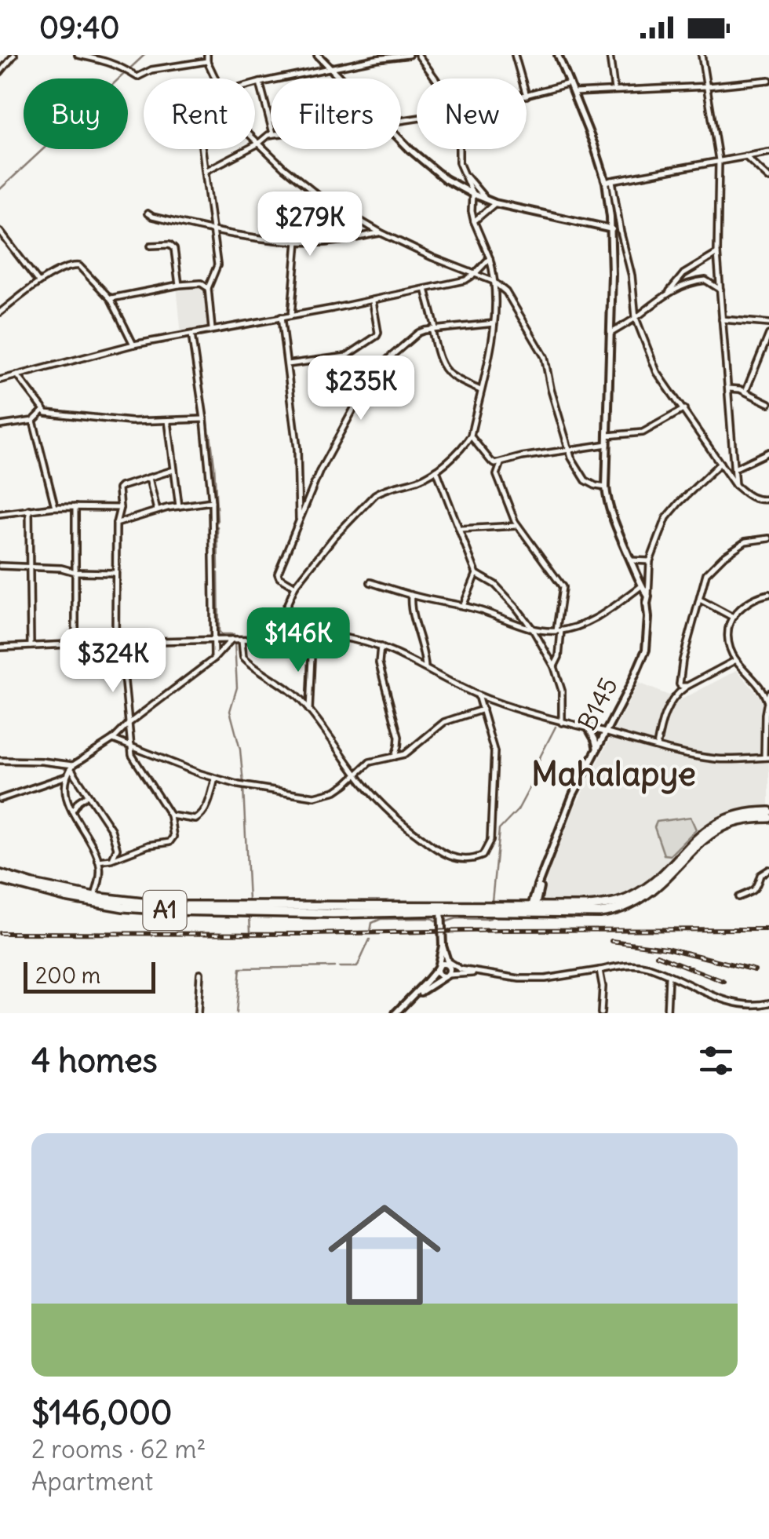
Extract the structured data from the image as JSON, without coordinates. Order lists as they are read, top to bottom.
{
  "streets": {
    "highway": ["A1"],
    "main road": ["B145"]
  },
  "crossings": [
    ["B145", "A1"]
  ],
  "districts": ["Mahalapye"],
  "scale_bar": "200 m",
  "page": {
    "status": "09:40",
    "chip": [
      "Buy",
      "Rent",
      "Filters",
      "New"
    ],
    "price": [
      "$279K",
      "$235K",
      "$146K",
      "$324K"
    ],
    "scale": "200 m",
    "heading": "4 homes",
    "list": [
      {
        "name": "$146,000",
        "note": "2 rooms · 62 m² · Apartment"
      }
    ]
  }
}
